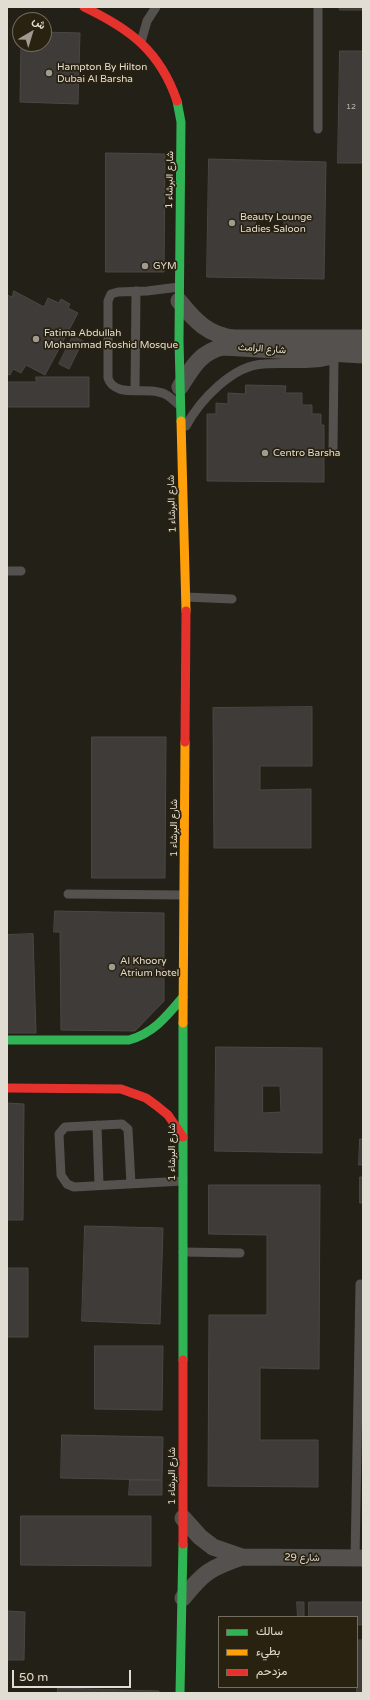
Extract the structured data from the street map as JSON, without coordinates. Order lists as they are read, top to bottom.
{
  "streets": {
    "street": ["شارع البرشاء 1", "شارع الرامث", "شارع 29"]
  },
  "crossings": [
    ["شارع البرشاء 1", "شارع الرامث"],
    ["شارع البرشاء 1", "شارع 29"]
  ],
  "places": [
    "Hampton By Hilton Dubai Al Barsha",
    "Beauty Lounge Ladies Saloon",
    "GYM",
    "Fatima Abdullah Mohammad Roshid Mosque",
    "Centro Barsha",
    "Al Khoory Atrium hotel"
  ],
  "house_numbers": ["12"],
  "legend": ["سالك", "بطيء", "مزدحم"],
  "scale_bar": "50 m",
  "north": "top right"
}
